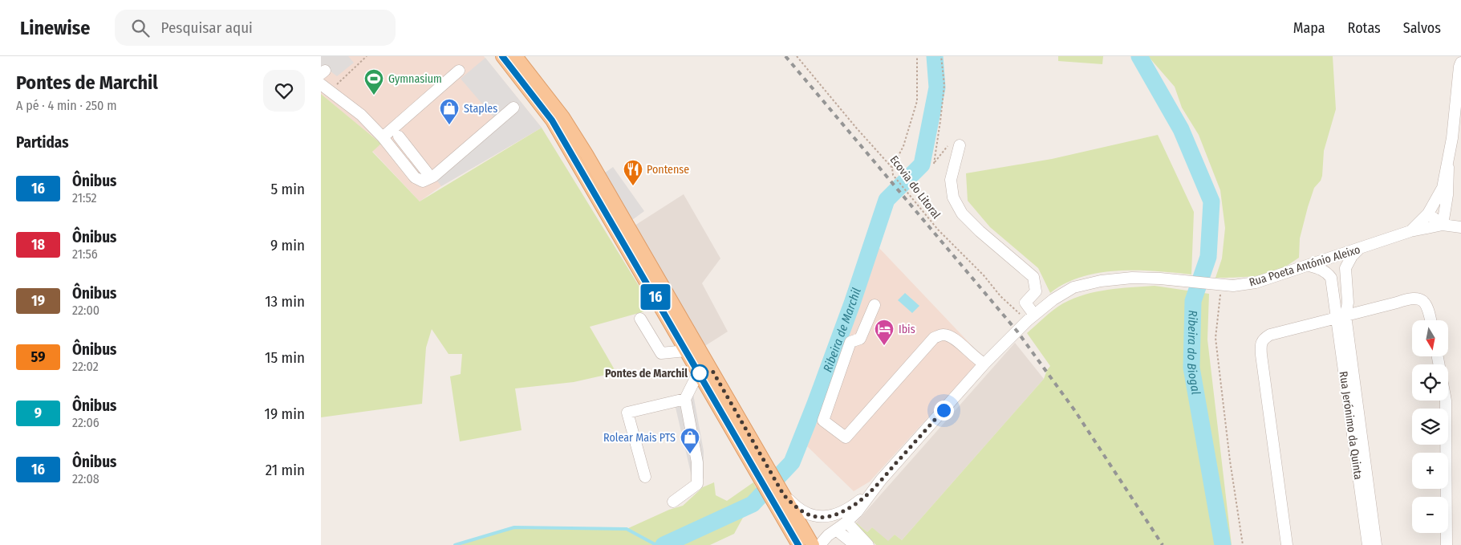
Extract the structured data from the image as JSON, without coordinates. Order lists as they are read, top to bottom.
{
  "streets": {
    "street": ["Rua Poeta António Aleixo", "Rua Jerónimo da Quinta"],
    "path": ["Ecovia do Litoral"]
  },
  "crossings": [
    ["Ecovia do Litoral", "Rua Poeta António Aleixo"],
    ["Rua Poeta António Aleixo", "Rua Jerónimo da Quinta"]
  ],
  "water": ["Ribeira de Marchil", "Ribeira do Biogal"],
  "places": {
    "sports": ["Gymnasium"],
    "shop": ["Staples", "Rolear Mais PTS"],
    "restaurant": ["Pontense"],
    "hotel": ["Ibis"],
    "other": ["Pontes de Marchil"]
  },
  "lines": ["bus line 16"],
  "north": "bottom",
  "page": {
    "header": "Linewise",
    "search": "Pesquisar aqui",
    "nav": ["Mapa", "Rotas", "Salvos"],
    "heading": [
      ["Pontes de Marchil", "A pé · 4 min · 250 m"],
      "Partidas"
    ],
    "on_map": "16",
    "list": [
      {
        "mark": "16",
        "name": "Ônibus",
        "note": "21:52",
        "value": "5 min"
      },
      {
        "mark": "18",
        "name": "Ônibus",
        "note": "21:56",
        "value": "9 min"
      },
      {
        "mark": "19",
        "name": "Ônibus",
        "note": "22:00",
        "value": "13 min"
      },
      {
        "mark": "59",
        "name": "Ônibus",
        "note": "22:02",
        "value": "15 min"
      },
      {
        "mark": "9",
        "name": "Ônibus",
        "note": "22:06",
        "value": "19 min"
      },
      {
        "mark": "16",
        "name": "Ônibus",
        "note": "22:08",
        "value": "21 min"
      }
    ],
    "map_buttons": ["+", "−"]
  }
}
